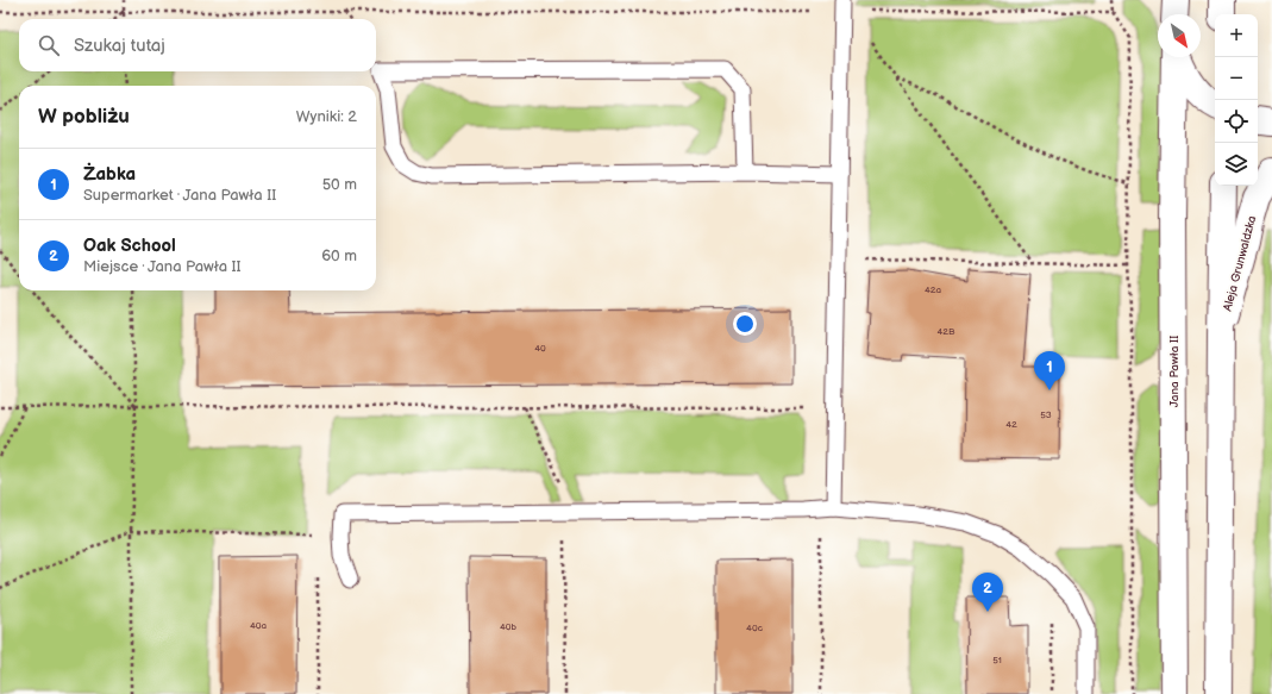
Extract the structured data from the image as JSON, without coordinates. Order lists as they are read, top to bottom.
{
  "streets": {
    "main road": ["Aleja Grunwaldzka", "Jana Pawła II"]
  },
  "house_numbers": [
    "42a",
    "42B",
    "40",
    "53",
    "42",
    "40a",
    "40b",
    "40c",
    "51"
  ],
  "north": "bottom right",
  "page": {
    "map_buttons": ["+", "−"],
    "search": "Szukaj tutaj",
    "heading": ["W pobliżu", "Wyniki: 2"],
    "list": [
      {
        "mark": "1",
        "name": "Żabka",
        "note": "Supermarket · Jana Pawła II",
        "value": "50 m"
      },
      {
        "mark": "2",
        "name": "Oak School",
        "note": "Miejsce · Jana Pawła II",
        "value": "60 m"
      }
    ],
    "pins": ["1", "2"]
  }
}
